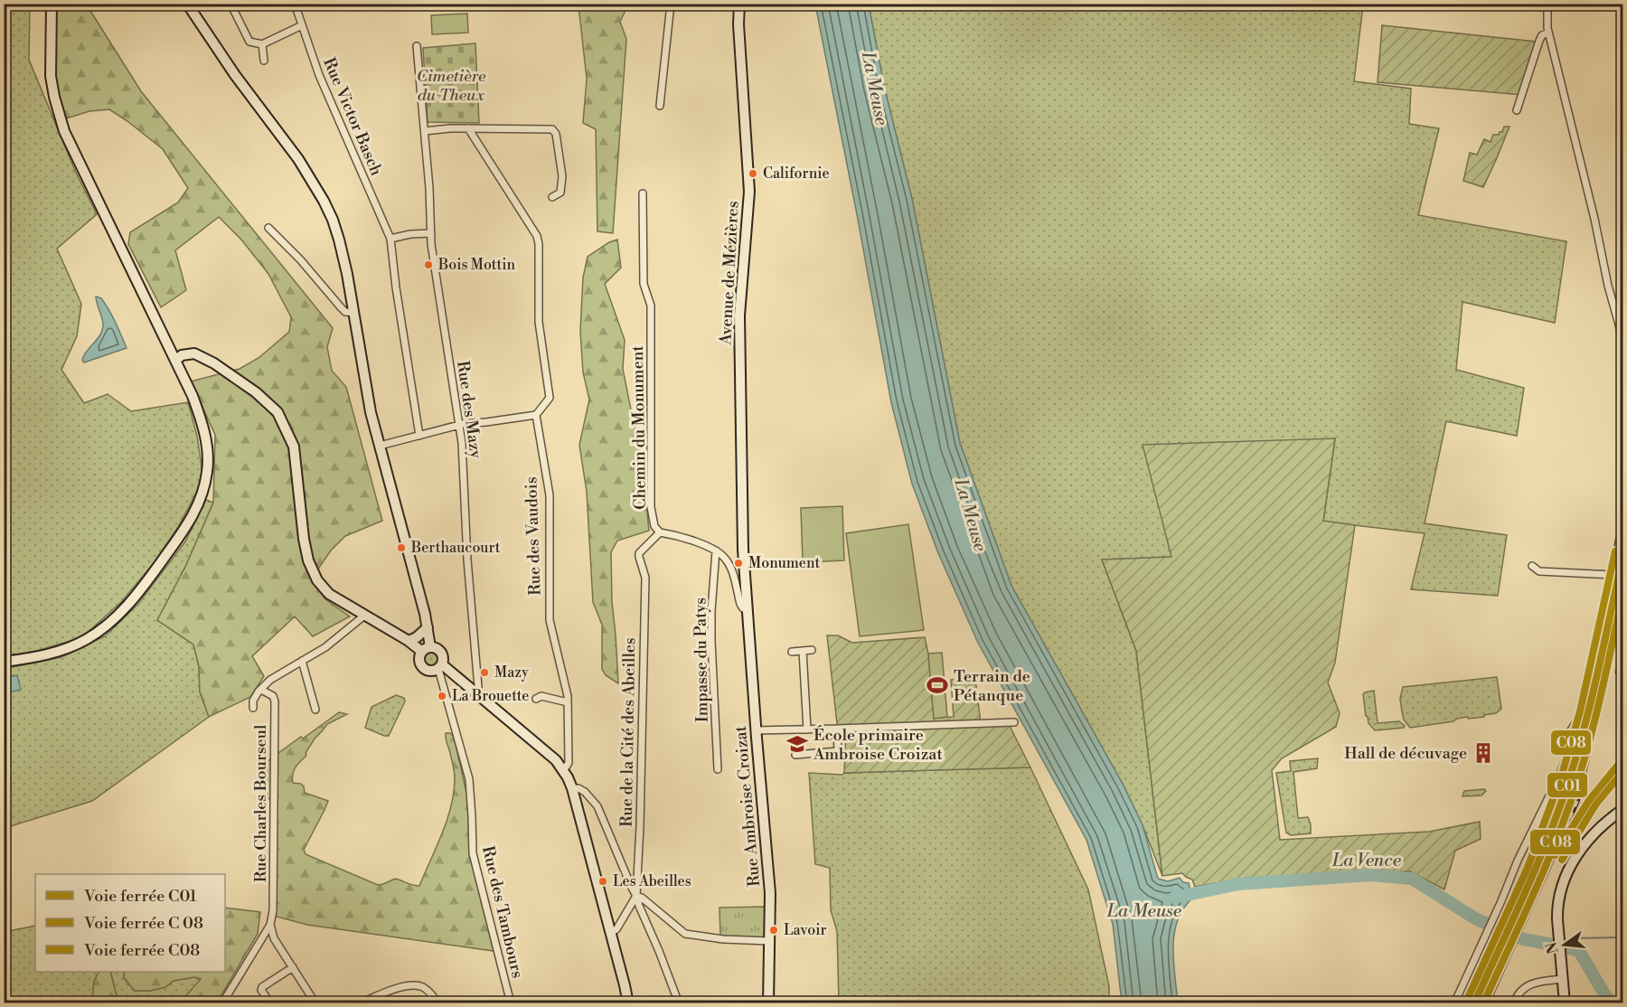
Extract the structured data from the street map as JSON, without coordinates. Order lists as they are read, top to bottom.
{
  "streets": {
    "main road": ["Avenue de Mézières", "Rue Ambroise Croizat"],
    "street": [
      "Rue Victor Basch",
      "Rue des Mazy",
      "Chemin du Monument",
      "Rue des Vaudois",
      "Impasse du Patys",
      "Rue de la Cité des Abeilles",
      "Rue Charles Bourseul",
      "Rue des Tambours"
    ]
  },
  "crossings": [
    ["Avenue de Mézières", "Rue Ambroise Croizat"],
    ["Chemin du Monument", "Rue de la Cité des Abeilles"]
  ],
  "water": ["La Meuse", "La Vence"],
  "parks": ["Cimetière du Theux"],
  "places": {
    "other": [
      "Californie",
      "Bois Mottin",
      "Berthaucourt",
      "Monument",
      "Mazy",
      "La Brouette",
      "Les Abeilles",
      "Lavoir"
    ],
    "sports": ["Terrain de Pétanque"],
    "school or university": ["École primaire Ambroise Croizat"],
    "building": ["Hall de décuvage"]
  },
  "lines": ["rail line C08", "rail line C01"],
  "legend": ["Voie ferrée C01", "Voie ferrée C 08", "Voie ferrée C08"],
  "north": "left"
}
